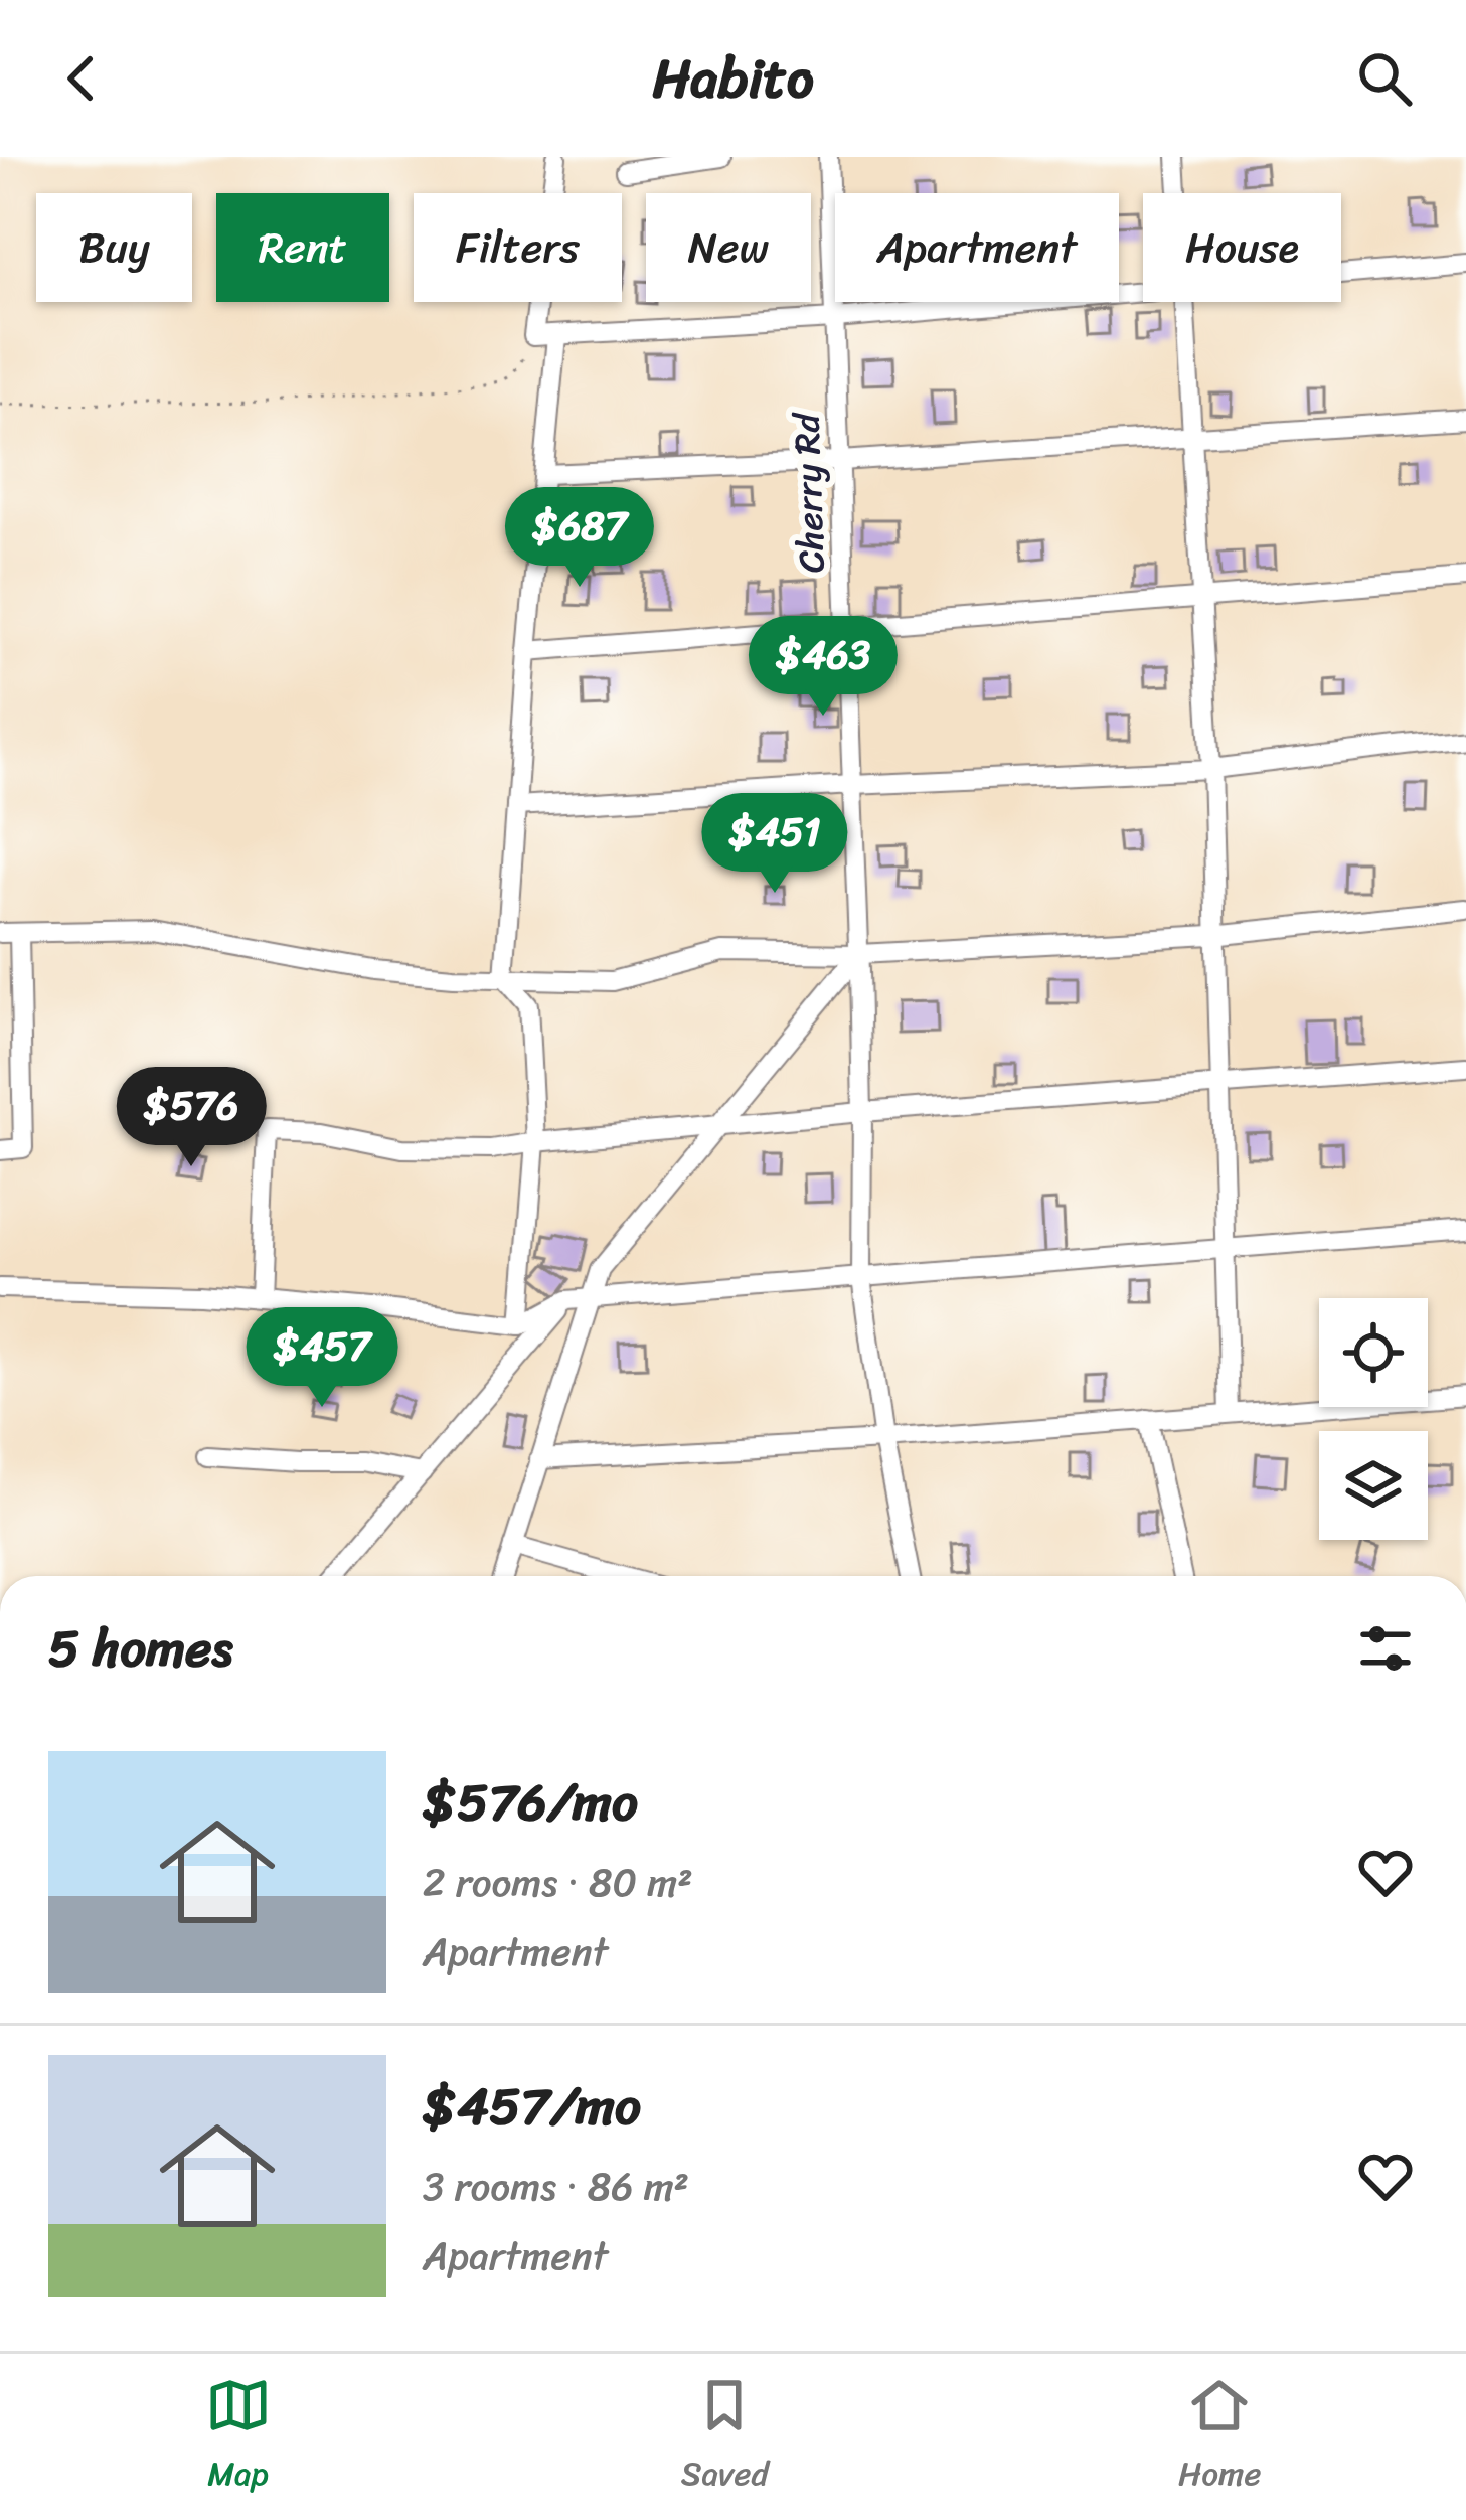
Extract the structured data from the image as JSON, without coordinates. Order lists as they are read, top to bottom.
{
  "streets": {
    "street": ["Cherry Rd"]
  },
  "page": {
    "header": "Habito",
    "chip": [
      "Buy",
      "Rent",
      "Filters",
      "New",
      "Apartment",
      "House"
    ],
    "price": [
      "$687",
      "$463",
      "$451",
      "$576",
      "$457"
    ],
    "heading": "5 homes",
    "list": [
      {
        "name": "$576/mo",
        "note": "2 rooms · 80 m² · Apartment"
      },
      {
        "name": "$457/mo",
        "note": "3 rooms · 86 m² · Apartment"
      }
    ],
    "tabs": ["Map", "Saved", "Home"]
  }
}
